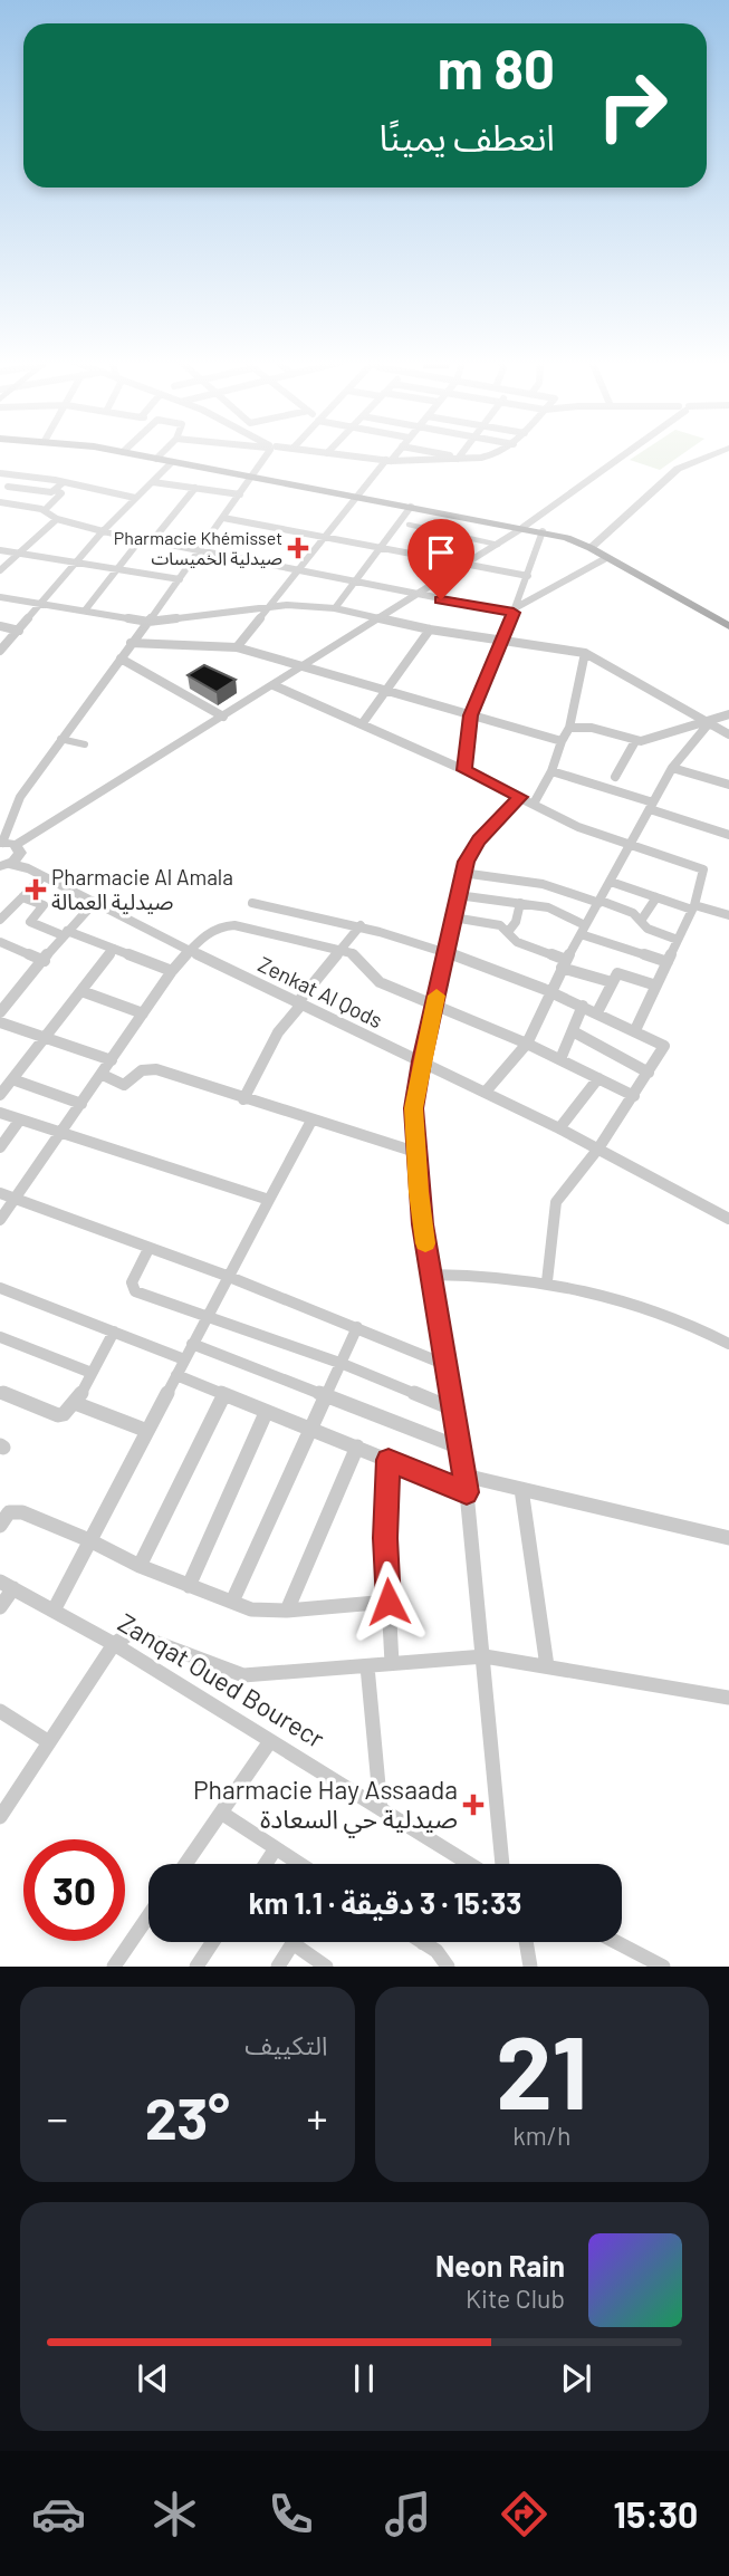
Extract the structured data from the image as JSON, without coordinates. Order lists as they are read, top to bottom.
{
  "streets": {
    "street": ["Zenkat Al Qods", "Zanqat Oued Bourecr"]
  },
  "places": {
    "health": ["Pharmacie Khémisset صيدلية الخميسات", "Pharmacie Al Amala صيدلية العمالة", "Pharmacie Hay Assaada صيدلية حي السعادة"]
  },
  "page": {
    "turn": ["80 m", "انعطف يمينًا"],
    "limit": "30",
    "trip": "15:33 · 3 دقيقة · 1.1 km",
    "tile": [
      ["21", "km/h"],
      "التكييف"
    ],
    "heat": ["−", "23°", "+"],
    "song": ["Neon Rain", "Kite Club"],
    "tabs": "15:30"
  }
}
